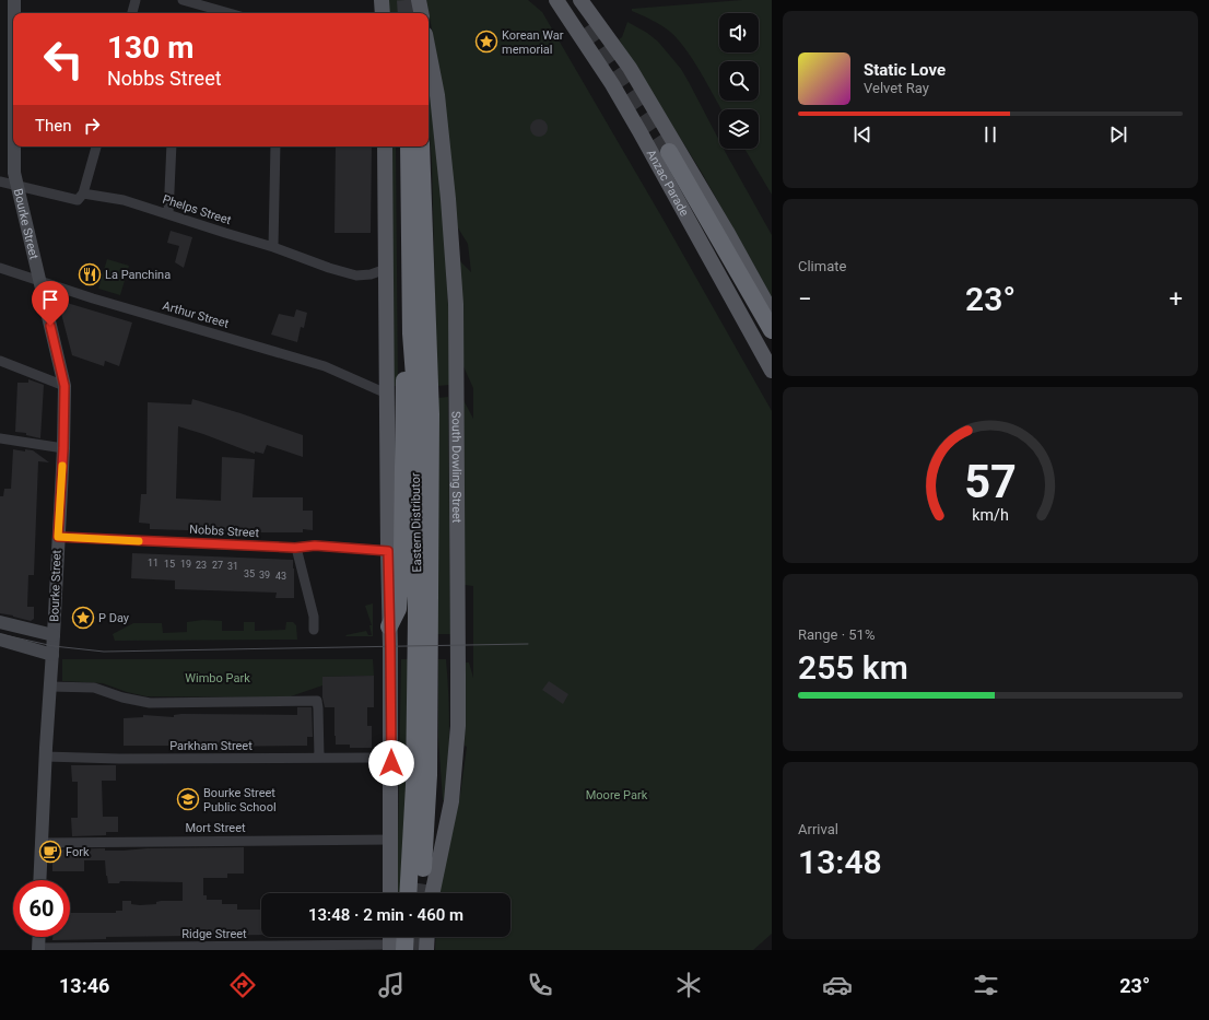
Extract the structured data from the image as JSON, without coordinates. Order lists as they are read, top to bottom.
{
  "streets": {
    "highway": ["Eastern Distributor"],
    "main road": ["Anzac Parade", "South Dowling Street"],
    "street": [
      "Phelps Street",
      "Bourke Street",
      "Arthur Street",
      "Nobbs Street",
      "Parkham Street",
      "Mort Street",
      "Ridge Street"
    ]
  },
  "crossings": [
    ["Phelps Street", "Bourke Street"],
    ["Bourke Street", "Arthur Street"],
    ["Bourke Street", "Nobbs Street"],
    ["Bourke Street", "Parkham Street"],
    ["Bourke Street", "Mort Street"]
  ],
  "parks": ["Wimbo Park", "Moore Park"],
  "places": {
    "place": ["Korean War memorial", "P Day"],
    "restaurant": ["La Panchina"],
    "school or university": ["Bourke Street Public School"],
    "cafe": ["Fork"]
  },
  "house_numbers": [
    "11",
    "15",
    "19",
    "23",
    "27",
    "31",
    "35",
    "39",
    "43"
  ],
  "page": {
    "turn": ["130 m", "Nobbs Street"],
    "song": ["Static Love", "Velvet Ray"],
    "then": "Then",
    "tile": [
      "Climate",
      ["Range · 51%", "255 km"],
      ["Arrival", "13:48"]
    ],
    "heat": ["−", "23°", "+"],
    "limit": "60",
    "trip": "13:48 · 2 min · 460 m",
    "tabs": ["13:46", "23°"],
    "gauge": ["57", "km/h"]
  }
}
